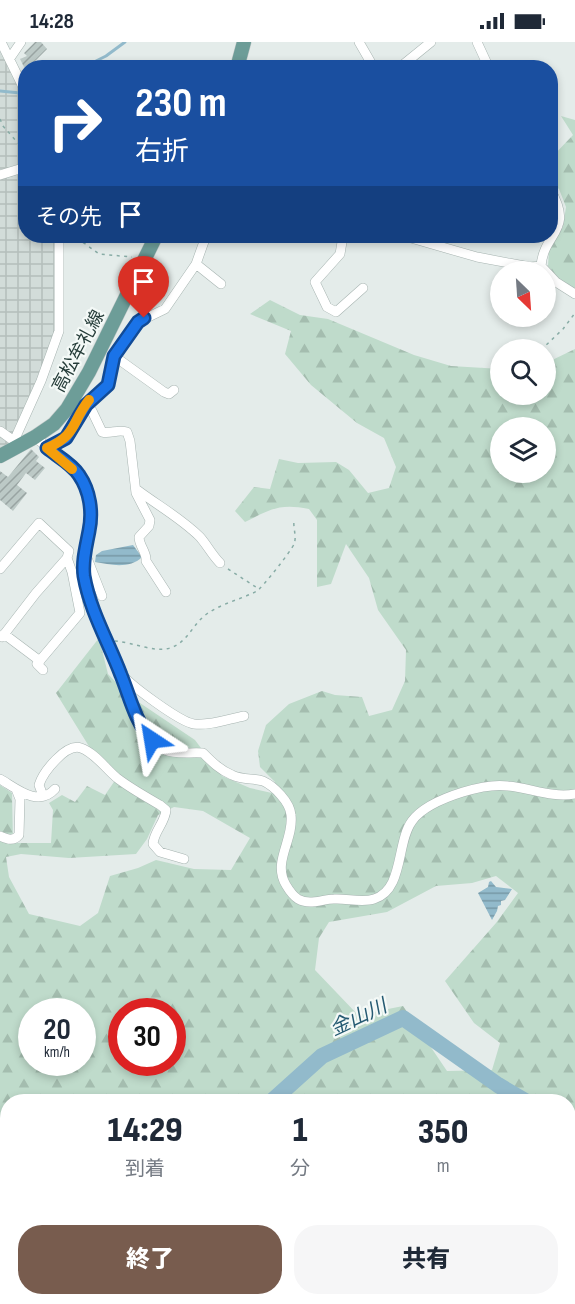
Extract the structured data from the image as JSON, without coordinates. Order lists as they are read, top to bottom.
{
  "streets": {
    "main road": ["高松牟礼線"]
  },
  "water": ["金山川"],
  "north": "bottom right",
  "page": {
    "status": "14:28",
    "turn": ["230 m", "右折"],
    "then": "その先",
    "speed": "20 km/h",
    "limit": "30",
    "eta": [
      "14:29",
      "到着",
      "1",
      "分",
      "350",
      "m"
    ],
    "buttons": ["終了", "共有"]
  }
}
